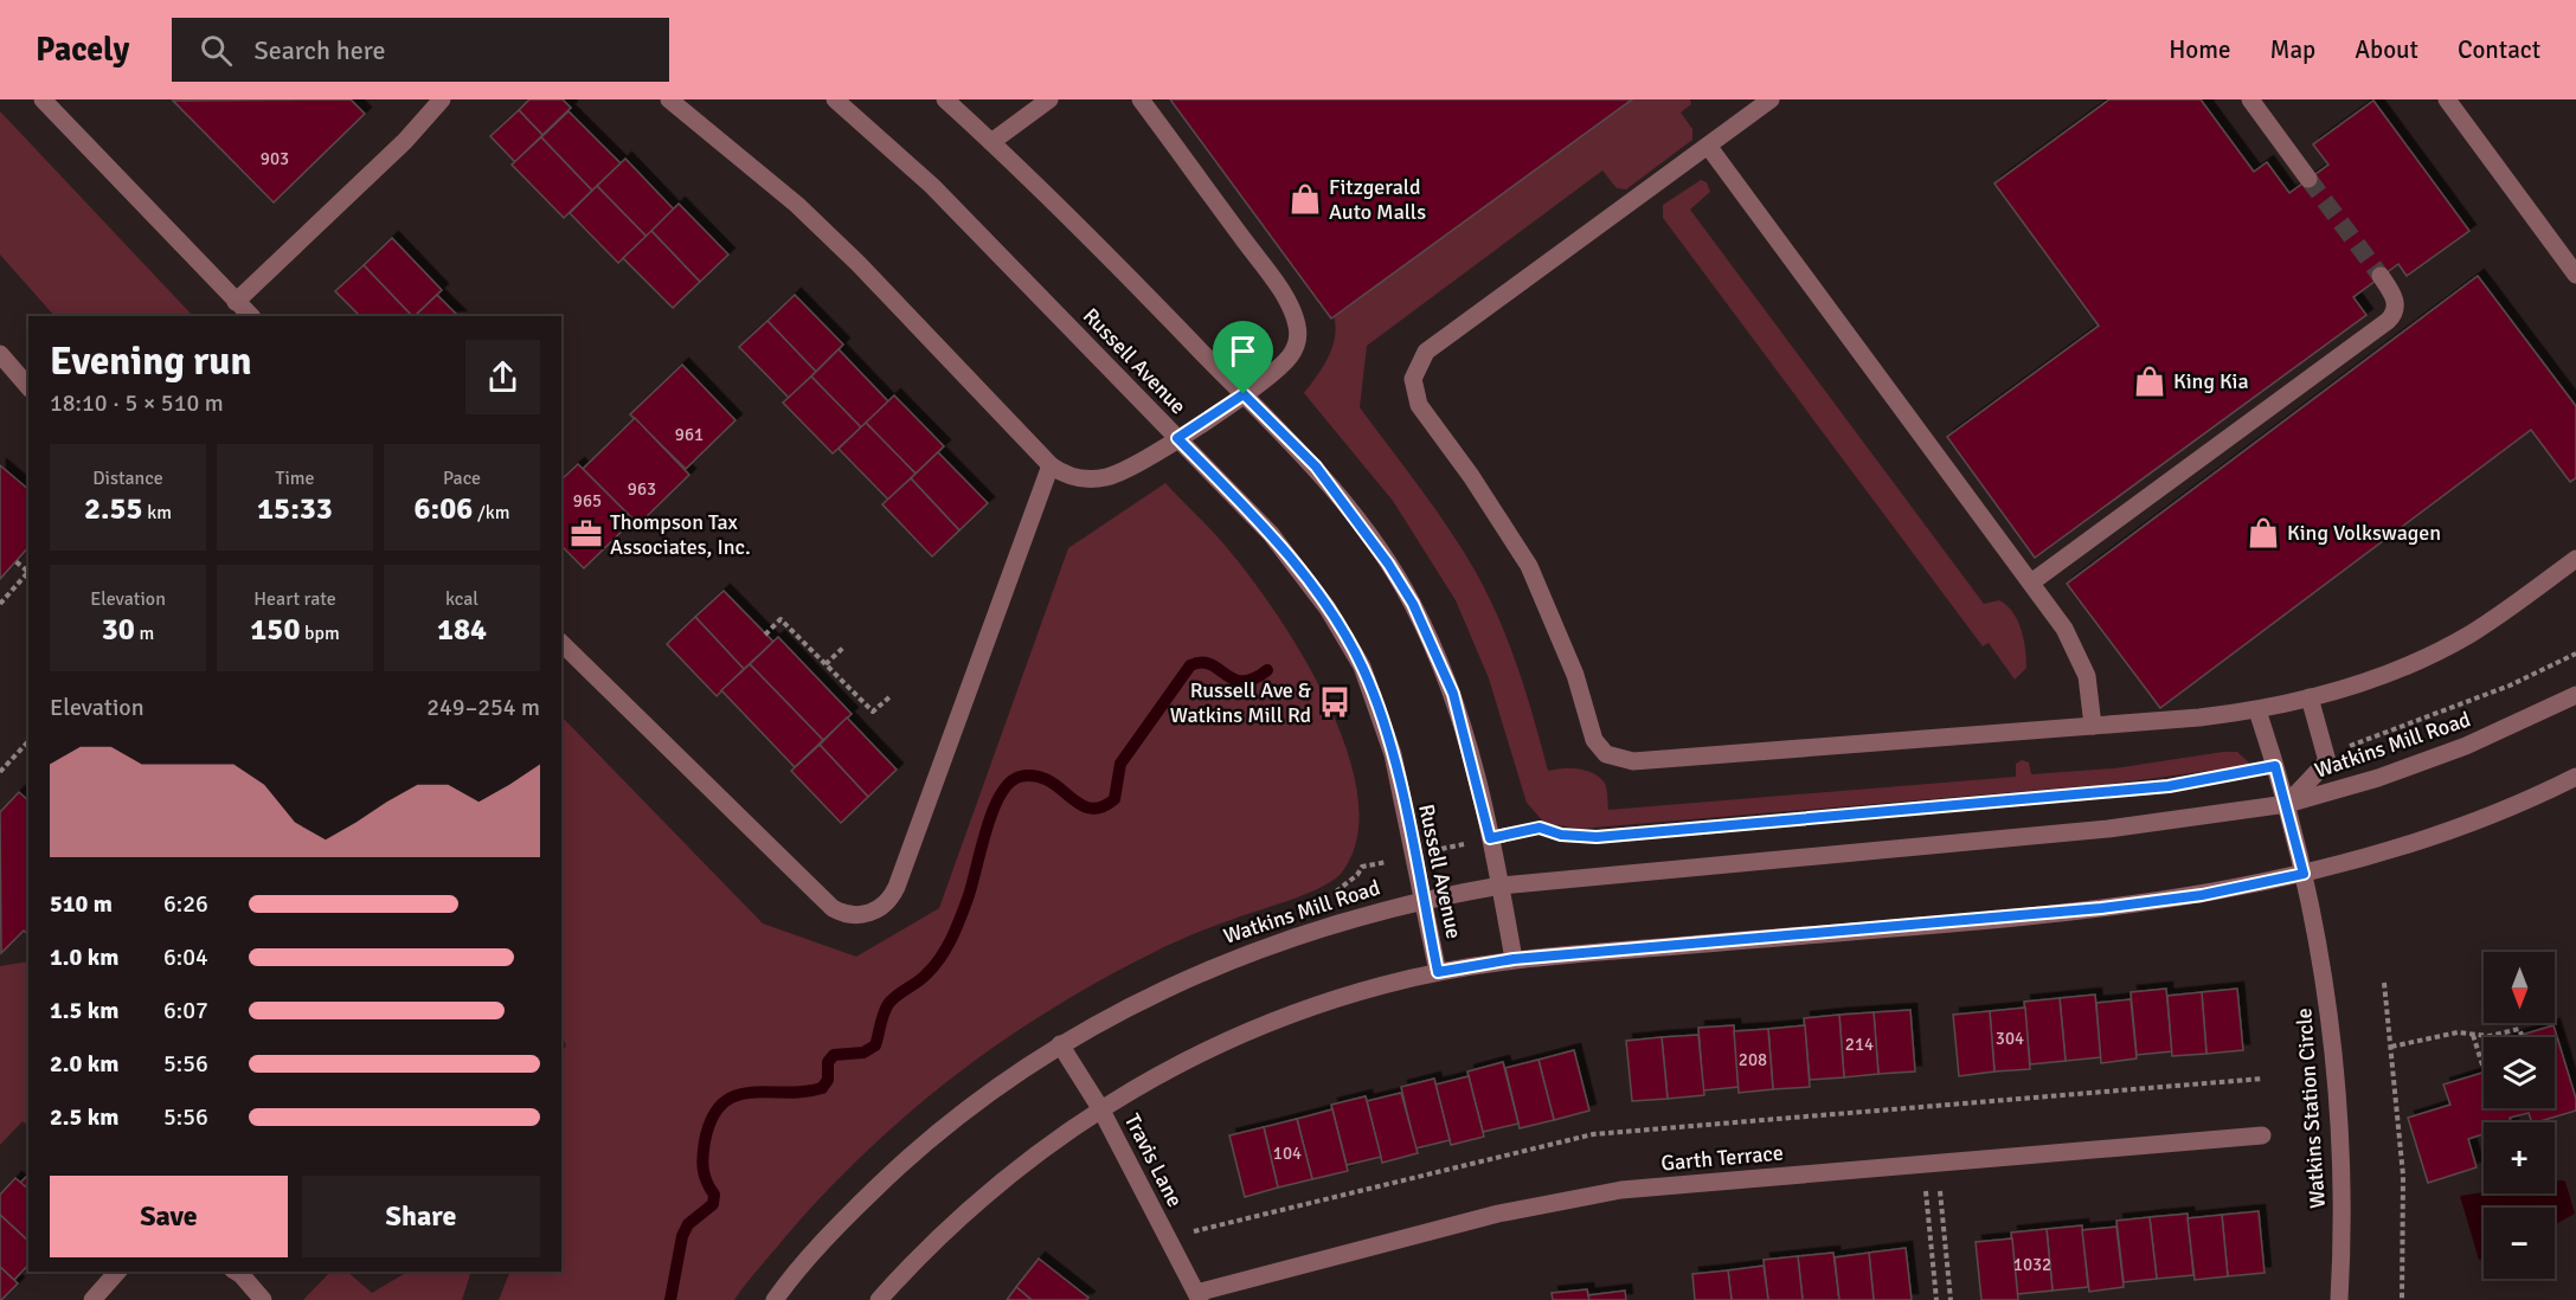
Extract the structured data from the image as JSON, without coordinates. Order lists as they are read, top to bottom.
{
  "streets": {
    "street": [
      "Russell Avenue",
      "Watkins Mill Road",
      "Watkins Station Circle",
      "Garth Terrace",
      "Travis Lane"
    ]
  },
  "crossings": [
    ["Russell Avenue", "Watkins Mill Road"],
    ["Watkins Mill Road", "Watkins Station Circle"],
    ["Watkins Mill Road", "Travis Lane"],
    ["Garth Terrace", "Travis Lane"]
  ],
  "places": {
    "shop": ["Fitzgerald Auto Malls", "King Kia", "King Volkswagen"],
    "office": ["Thompson Tax Associates, Inc."],
    "bus stop": ["Russell Ave & Watkins Mill Rd"]
  },
  "house_numbers": [
    "903",
    "961",
    "963",
    "965",
    "304",
    "214",
    "208",
    "104",
    "1032"
  ],
  "north": "bottom",
  "page": {
    "header": "Pacely",
    "search": "Search here",
    "nav": [
      "Home",
      "Map",
      "About",
      "Contact"
    ],
    "heading": ["Evening run", "18:10 · 5 × 510 m"],
    "stats": [
      ["Distance", "2.55 km"],
      ["Time", "15:33"],
      ["Pace", "6:06 /km"],
      ["Elevation", "30 m"],
      ["Heart rate", "150 bpm"],
      ["kcal", "184"]
    ],
    "chart": ["Elevation", "249–254 m"],
    "list": [
      {
        "name": "510 m",
        "note": "6:26"
      },
      {
        "name": "1.0 km",
        "note": "6:04"
      },
      {
        "name": "1.5 km",
        "note": "6:07"
      },
      {
        "name": "2.0 km",
        "note": "5:56"
      },
      {
        "name": "2.5 km",
        "note": "5:56"
      }
    ],
    "map_buttons": ["+", "−"],
    "buttons": ["Save", "Share"]
  }
}
